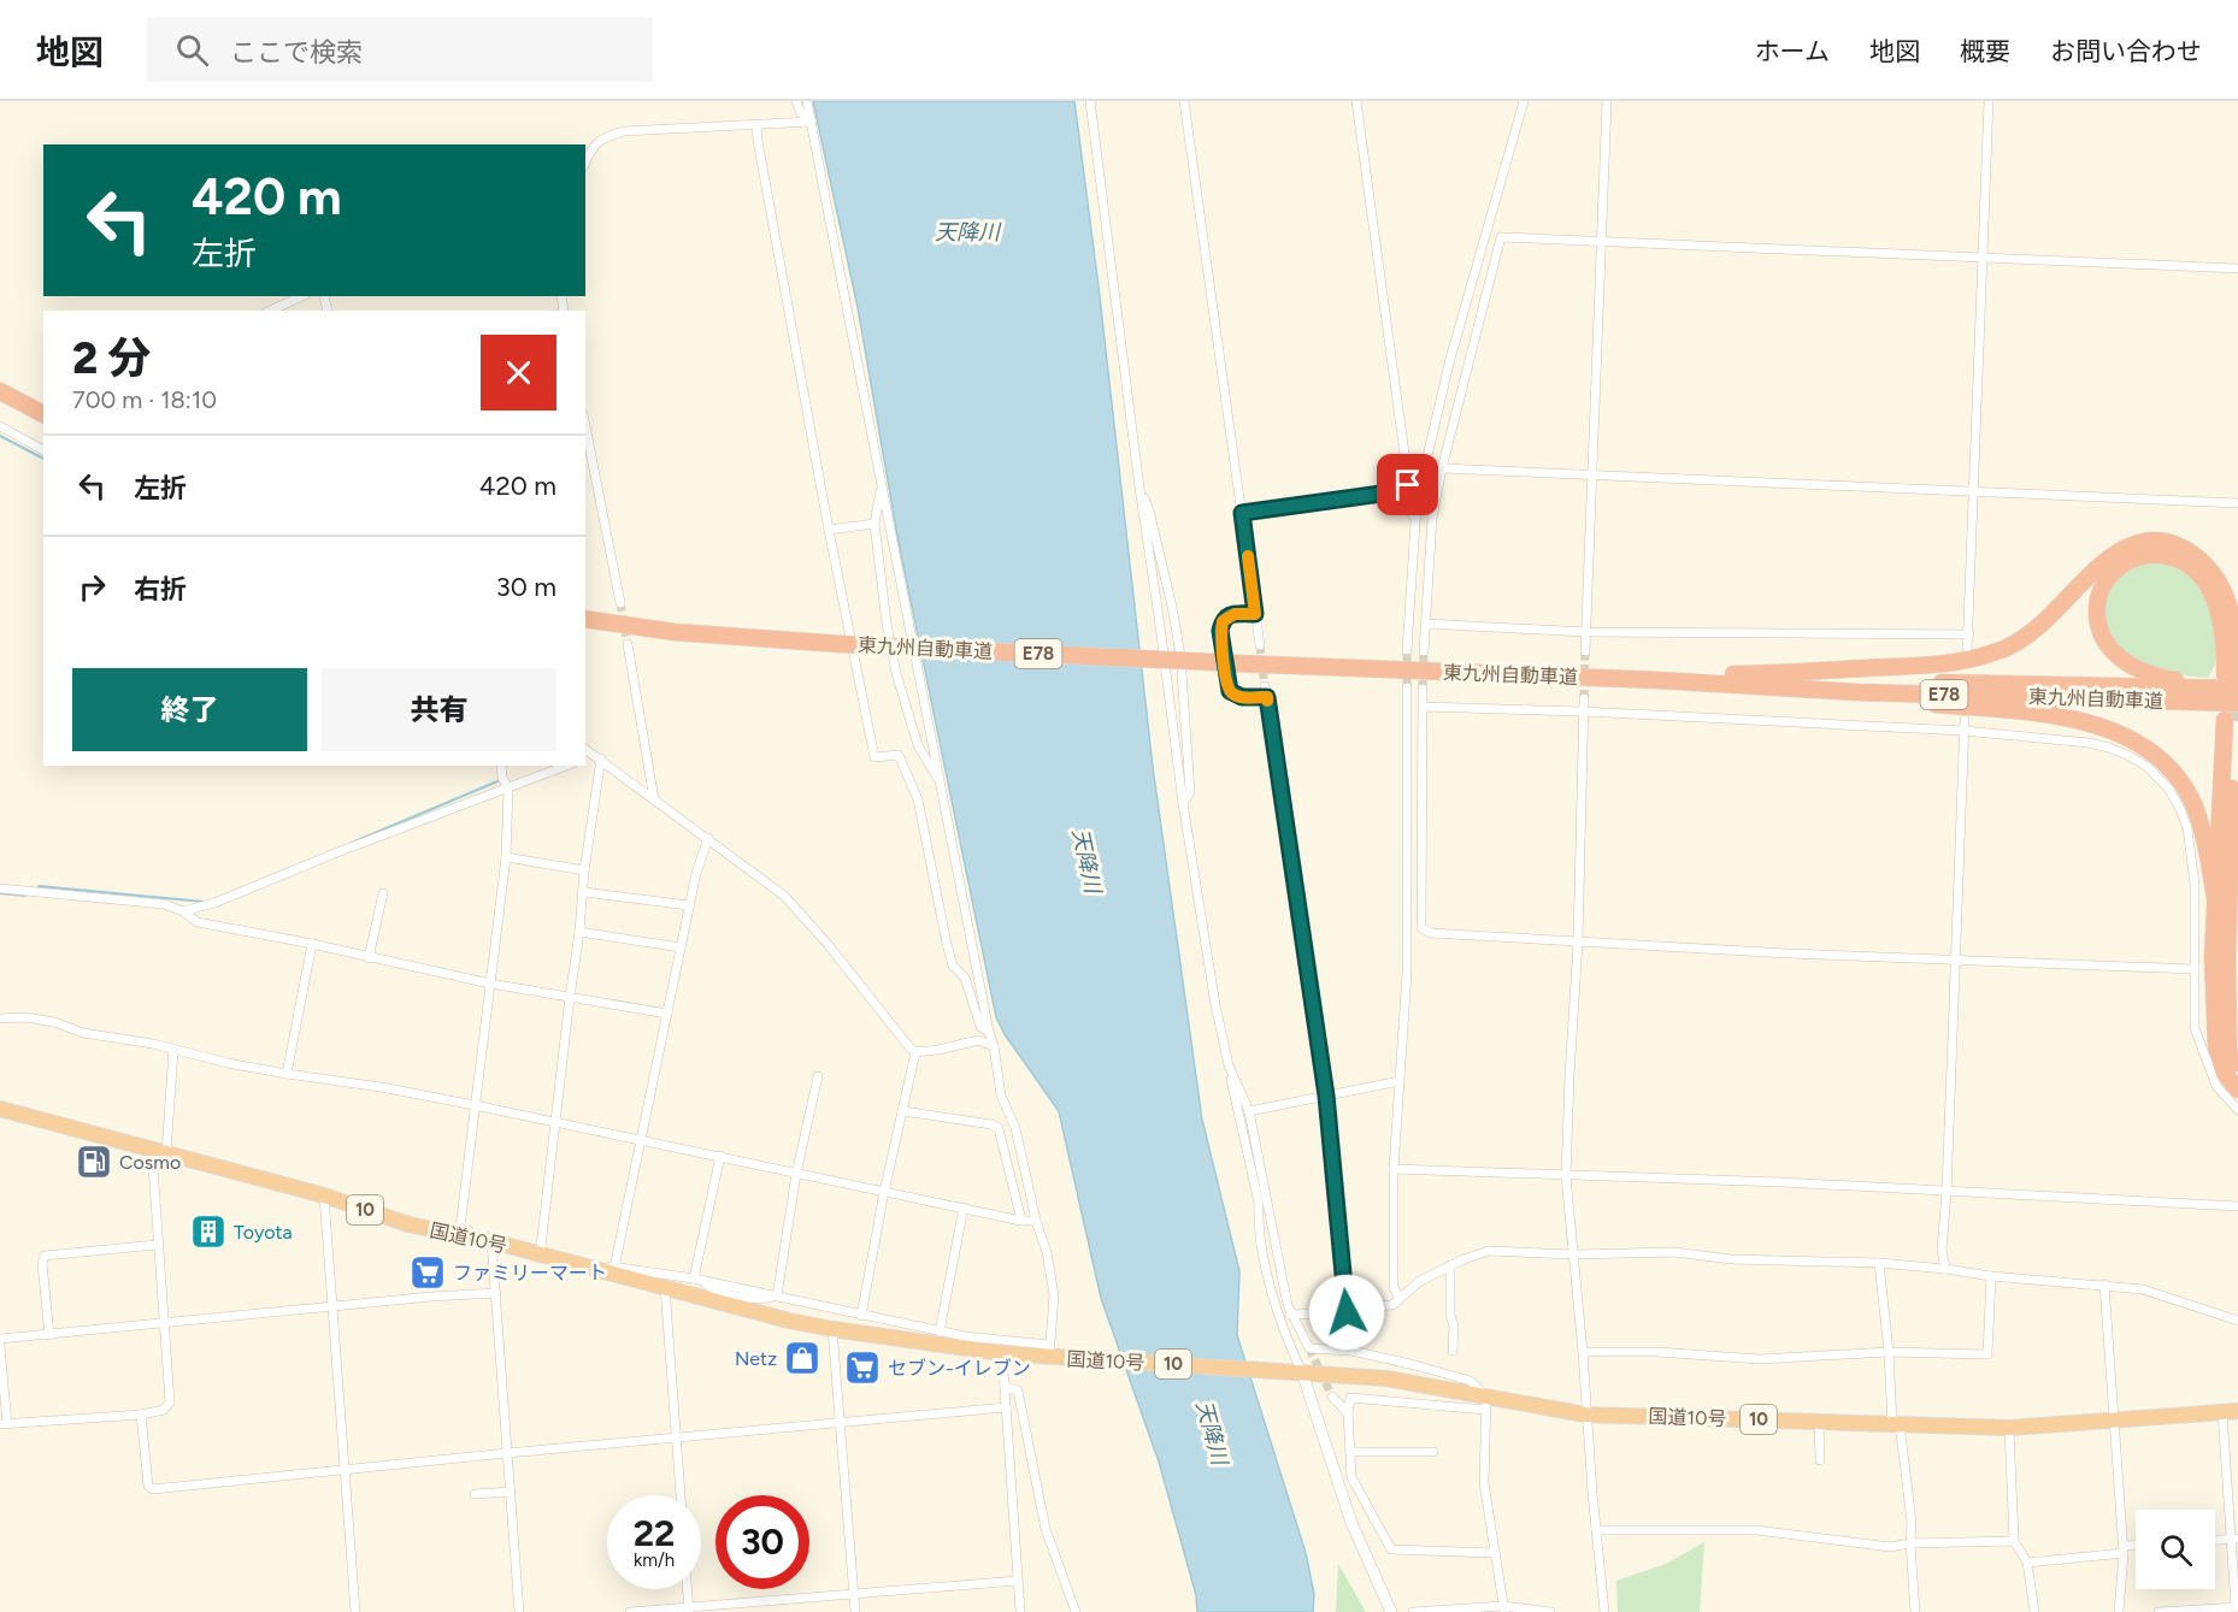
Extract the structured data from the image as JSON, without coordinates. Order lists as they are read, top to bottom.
{
  "streets": {
    "highway": [
      "東九州自動車道",
      "E78",
      "10",
      "国道10号"
    ]
  },
  "water": ["天降川"],
  "places": {
    "fuel station": ["Cosmo"],
    "building": ["Toyota"],
    "supermarket": ["ファミリーマート", "セブン-イレブン"],
    "shop": ["Netz"]
  },
  "page": {
    "header": "地図",
    "search": "ここで検索",
    "nav": [
      "ホーム",
      "地図",
      "概要",
      "お問い合わせ"
    ],
    "turn": ["420 m", "左折"],
    "heading": ["2 分", "700 m · 18:10"],
    "list": [
      {
        "name": "左折",
        "value": "420 m"
      },
      {
        "name": "右折",
        "value": "30 m"
      }
    ],
    "buttons": ["終了", "共有"],
    "speed": "22 km/h",
    "limit": "30"
  }
}
